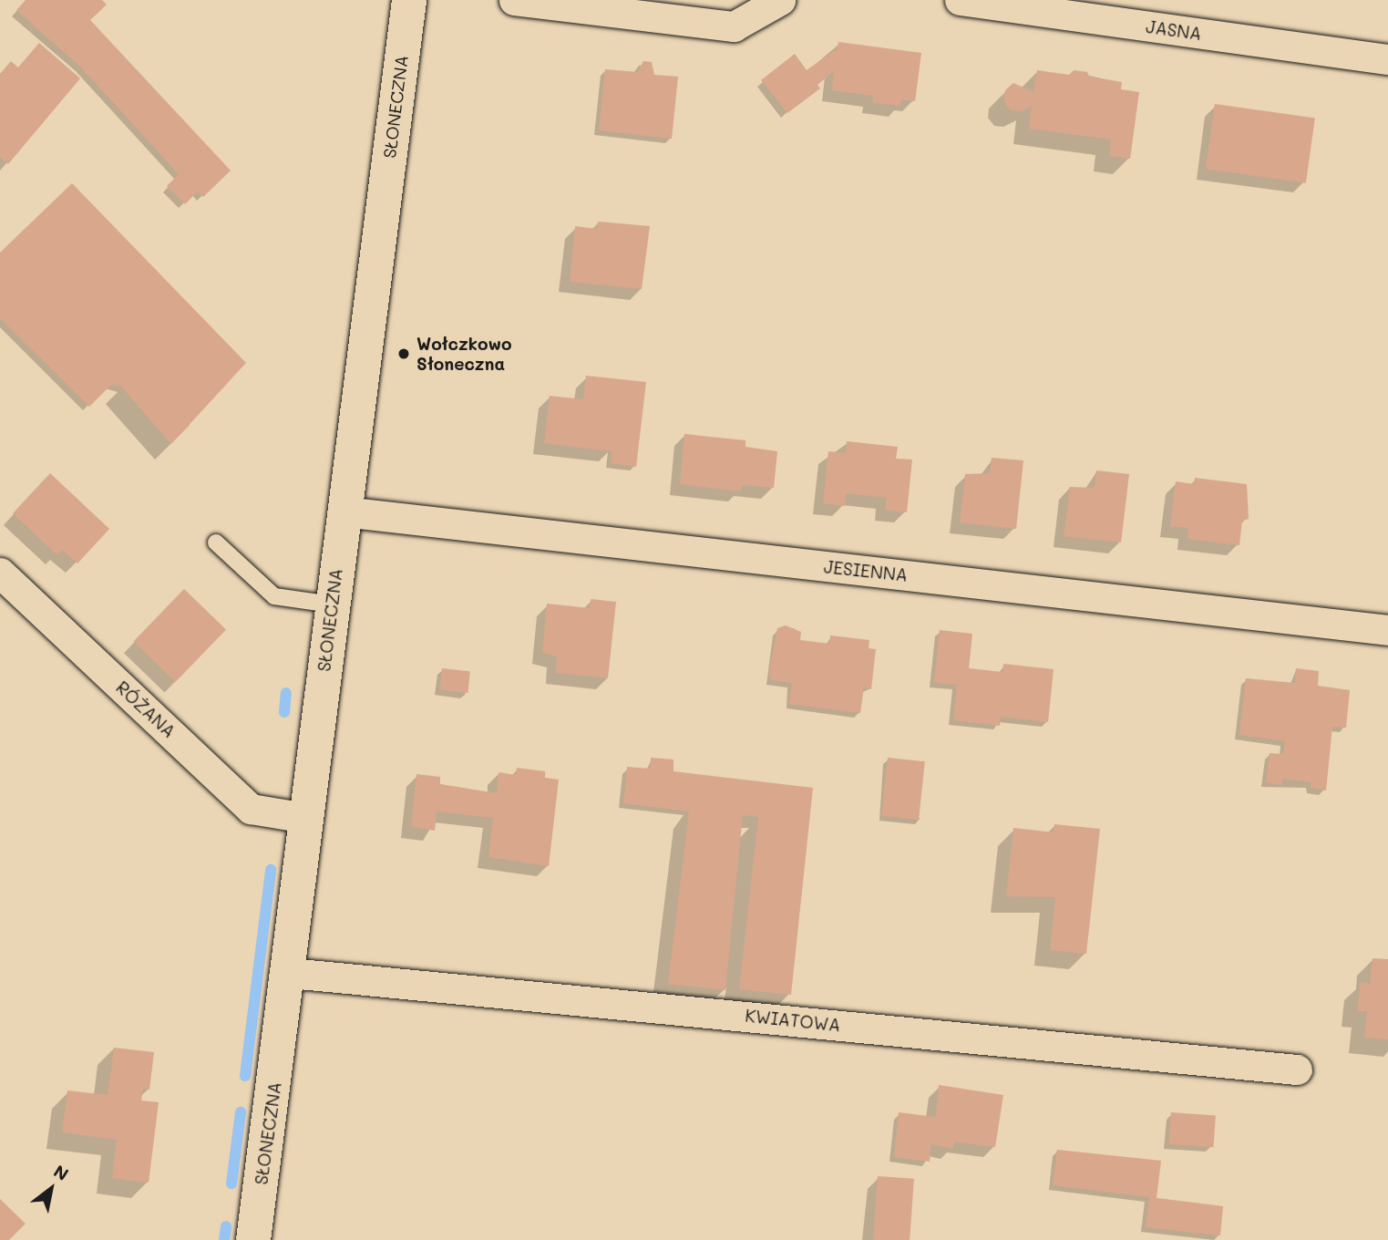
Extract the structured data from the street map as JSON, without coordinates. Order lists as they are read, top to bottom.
{
  "streets": {
    "street": [
      "JASNA",
      "SŁONECZNA",
      "JESIENNA",
      "RÓŻANA",
      "KWIATOWA"
    ]
  },
  "crossings": [
    ["SŁONECZNA", "JESIENNA"],
    ["SŁONECZNA", "RÓŻANA"],
    ["SŁONECZNA", "KWIATOWA"]
  ],
  "places": ["Wołczkowo Słoneczna"],
  "north": "top right"
}
